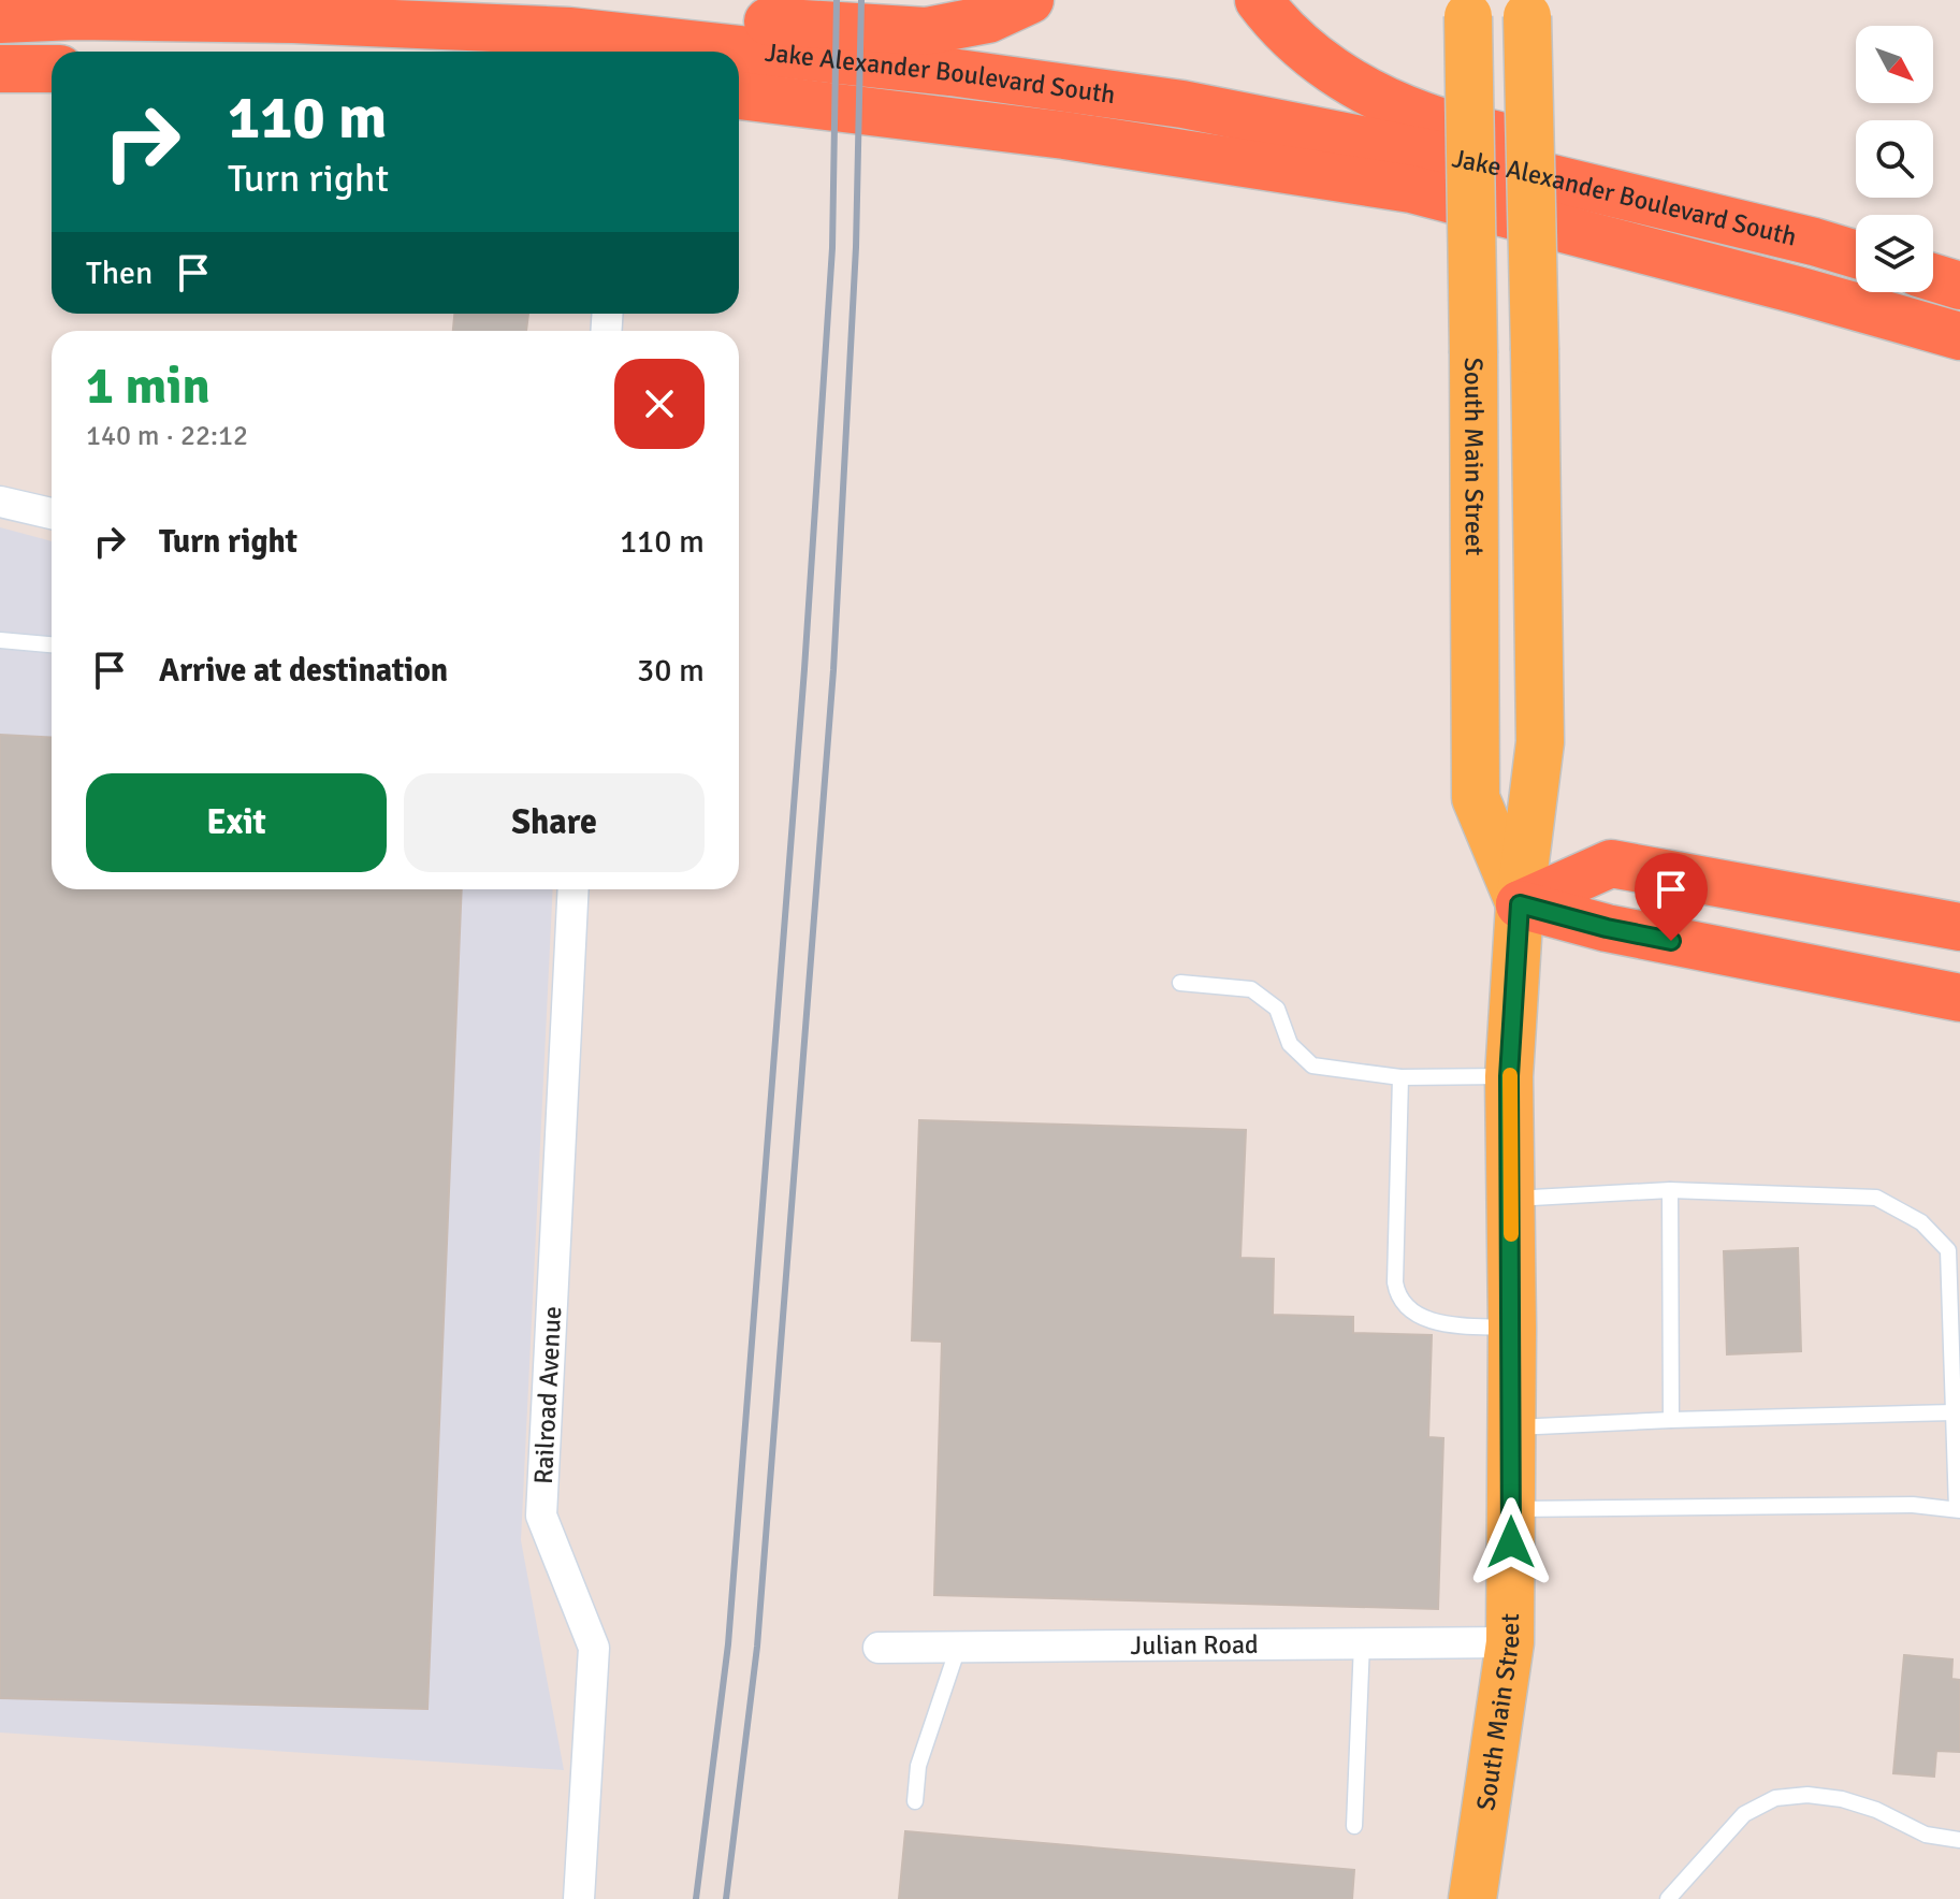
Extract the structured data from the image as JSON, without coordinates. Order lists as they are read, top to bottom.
{
  "streets": {
    "highway": ["Jake Alexander Boulevard South"],
    "main road": ["South Main Street"],
    "street": ["Railroad Avenue", "Julian Road"]
  },
  "crossings": [
    ["South Main Street", "Julian Road"]
  ],
  "north": "bottom right",
  "page": {
    "turn": ["110 m", "Turn right"],
    "then": "Then",
    "heading": ["1 min", "140 m · 22:12"],
    "list": [
      {
        "name": "Turn right",
        "value": "110 m"
      },
      {
        "name": "Arrive at destination",
        "value": "30 m"
      }
    ],
    "buttons": ["Exit", "Share"]
  }
}
